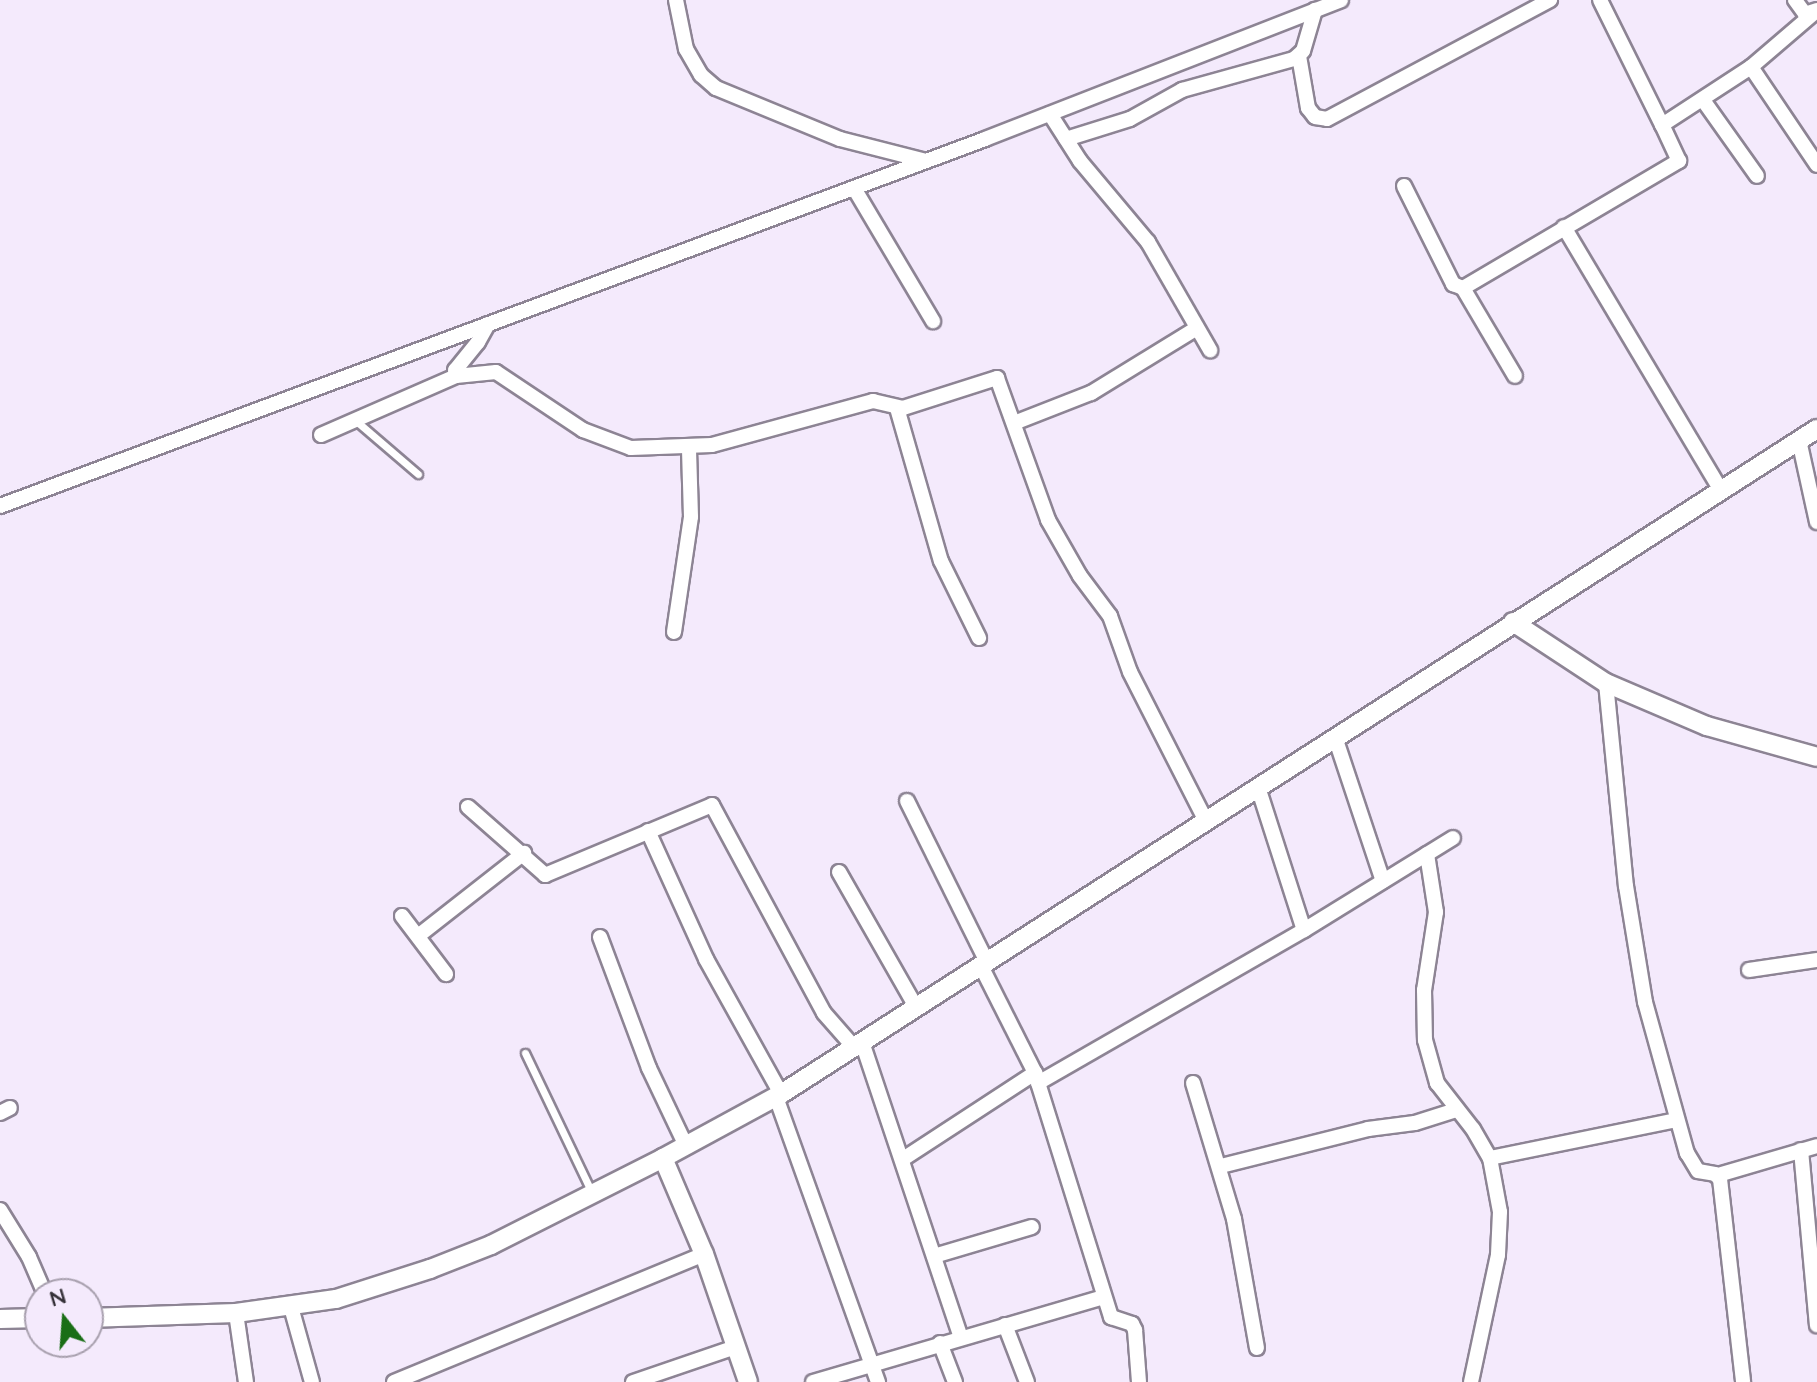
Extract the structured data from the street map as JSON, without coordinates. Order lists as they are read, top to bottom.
{
  "north": "top"
}
